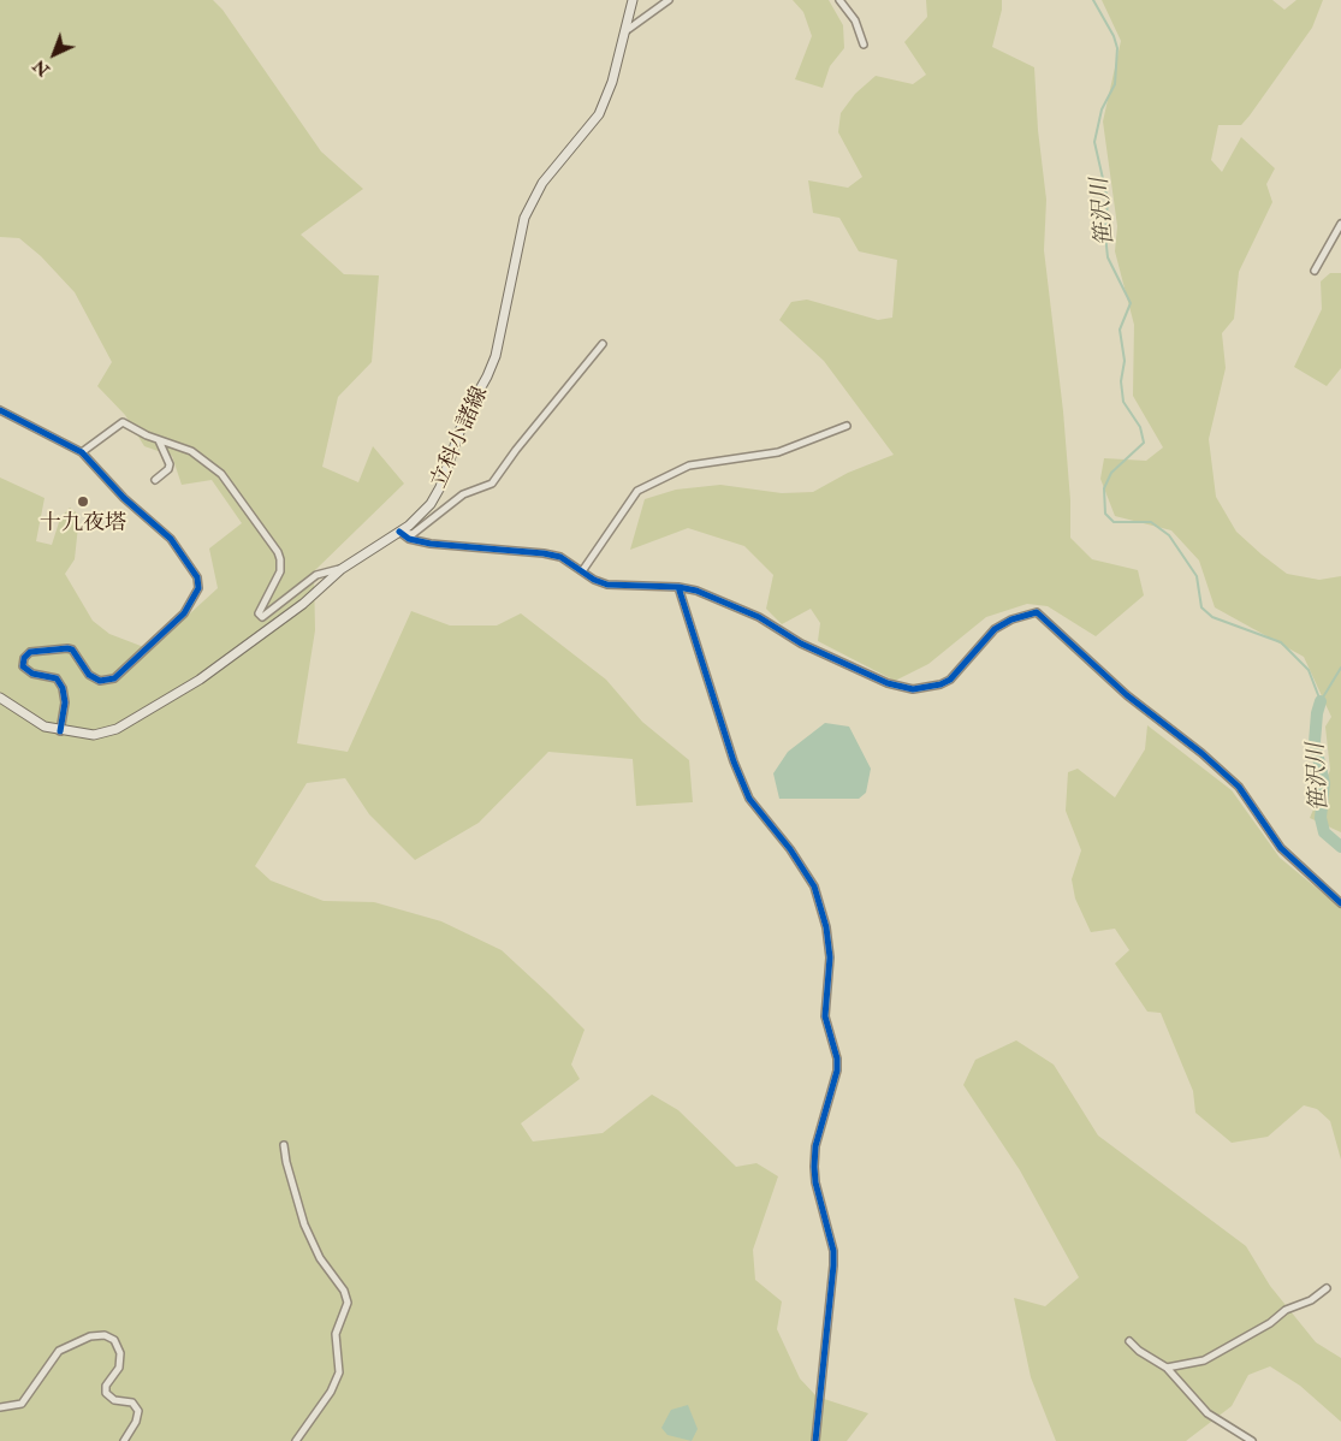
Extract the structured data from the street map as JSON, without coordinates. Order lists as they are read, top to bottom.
{
  "streets": {
    "main road": ["立科小諸線"]
  },
  "water": ["笹沢川"],
  "places": ["十九夜塔"],
  "north": "bottom left"
}
